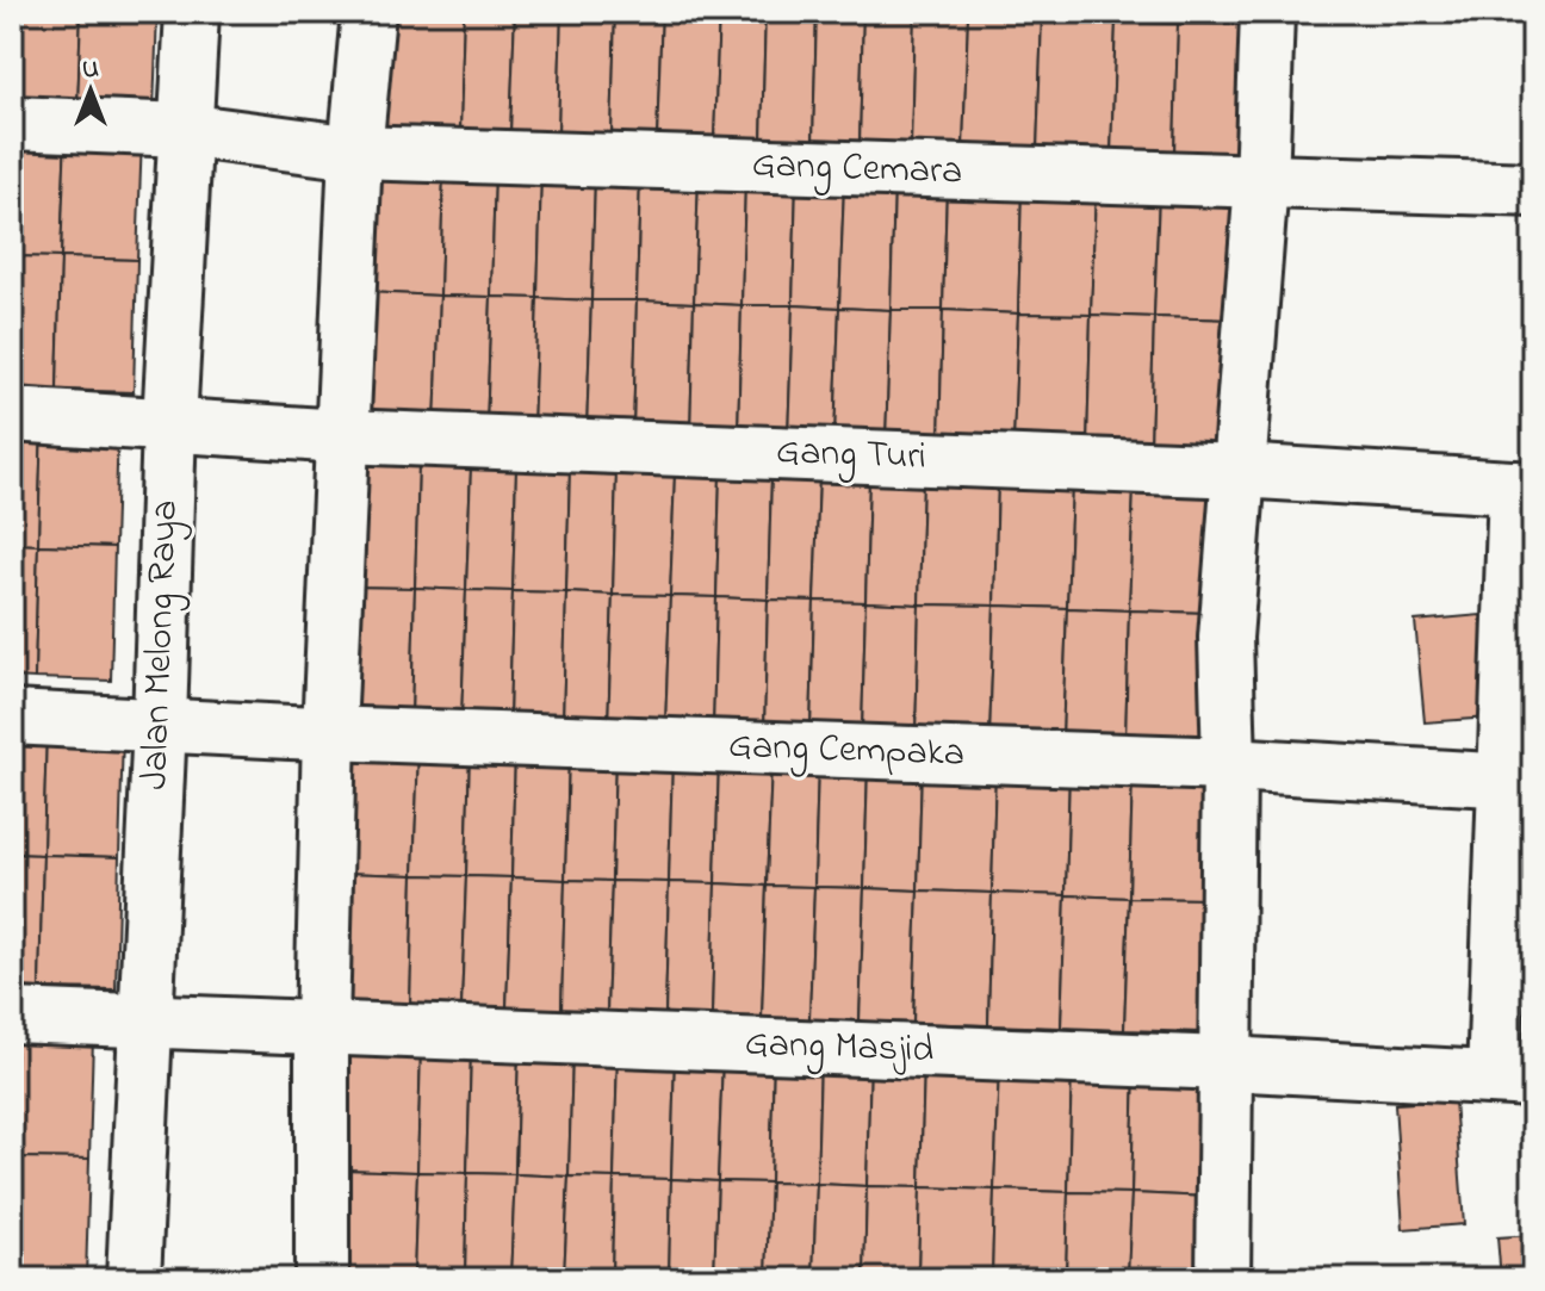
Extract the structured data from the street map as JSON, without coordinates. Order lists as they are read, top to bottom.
{
  "streets": {
    "street": [
      "Gang Cemara",
      "Gang Turi",
      "Jalan Melong Raya",
      "Gang Cempaka",
      "Gang Masjid"
    ]
  },
  "crossings": [
    ["Gang Cemara", "Jalan Melong Raya"],
    ["Gang Turi", "Jalan Melong Raya"],
    ["Jalan Melong Raya", "Gang Cempaka"],
    ["Jalan Melong Raya", "Gang Masjid"]
  ],
  "north": "top"
}
